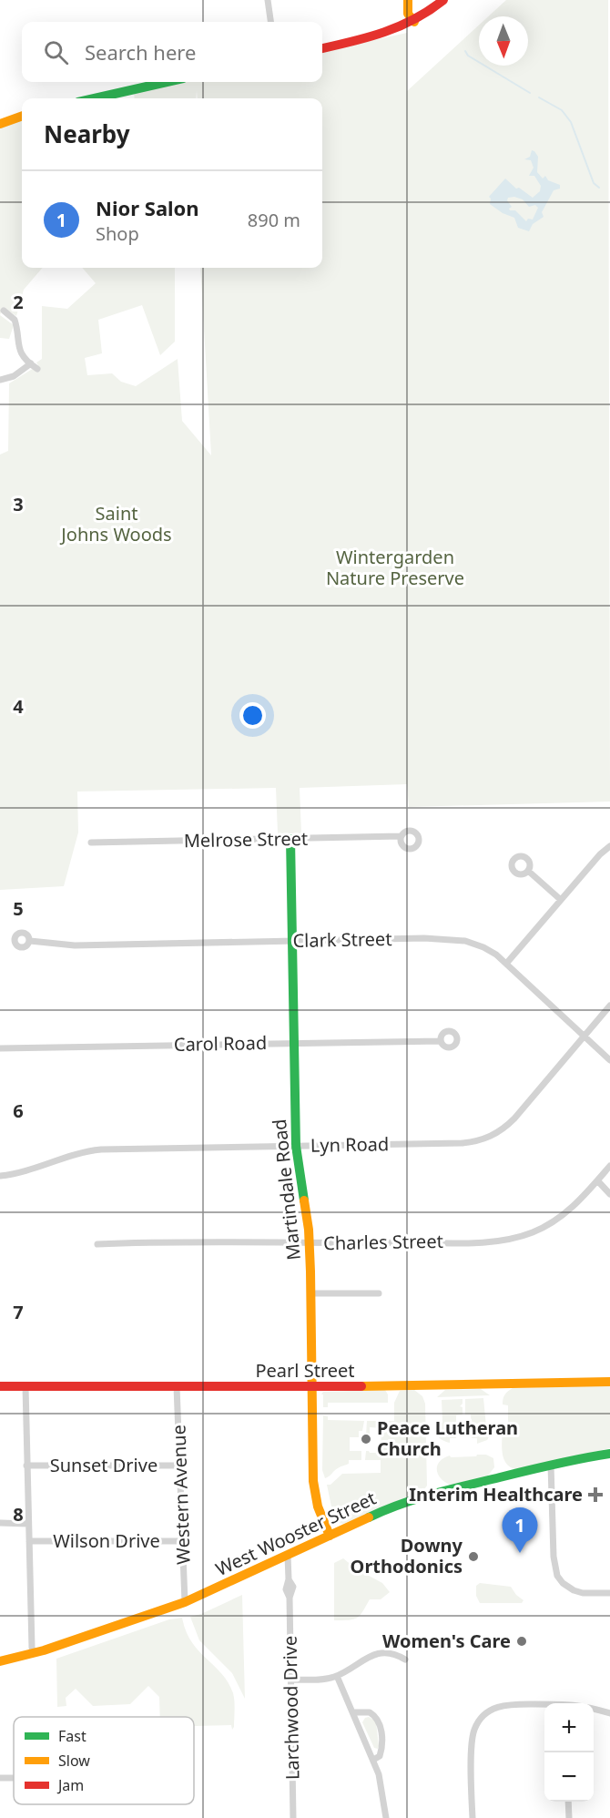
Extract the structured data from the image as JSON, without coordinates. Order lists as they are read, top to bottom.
{
  "streets": {
    "street": [
      "Melrose Street",
      "Clark Street",
      "Carol Road",
      "Lyn Road",
      "Martindale Road",
      "Charles Street",
      "Pearl Street",
      "Sunset Drive",
      "Western Avenue",
      "West Wooster Street",
      "Wilson Drive",
      "Larchwood Drive"
    ]
  },
  "crossings": [
    ["Melrose Street", "Martindale Road"],
    ["Clark Street", "Lyn Road"],
    ["Clark Street", "Martindale Road"],
    ["Carol Road", "Martindale Road"],
    ["Lyn Road", "Martindale Road"],
    ["Martindale Road", "Charles Street"],
    ["Martindale Road", "Pearl Street"],
    ["Martindale Road", "West Wooster Street"],
    ["Pearl Street", "Western Avenue"],
    ["Sunset Drive", "Western Avenue"],
    ["Western Avenue", "West Wooster Street"],
    ["Western Avenue", "Wilson Drive"],
    ["West Wooster Street", "Larchwood Drive"]
  ],
  "parks": ["Saint Johns Woods", "Wintergarden Nature Preserve"],
  "places": {
    "other": ["Peace Lutheran Church", "Downy Orthodonics", "Women's Care"],
    "health": ["Interim Healthcare"]
  },
  "legend": ["Fast", "Slow", "Jam"],
  "north": "bottom",
  "page": {
    "search": "Search here",
    "heading": "Nearby",
    "list": [
      {
        "mark": "1",
        "name": "Nior Salon",
        "note": "Shop",
        "value": "890 m"
      }
    ],
    "pins": "1",
    "map_buttons": ["+", "−"]
  },
  "grid": {
    "rows": [
      "2",
      "3",
      "4",
      "5",
      "6",
      "7",
      "8"
    ]
  }
}
